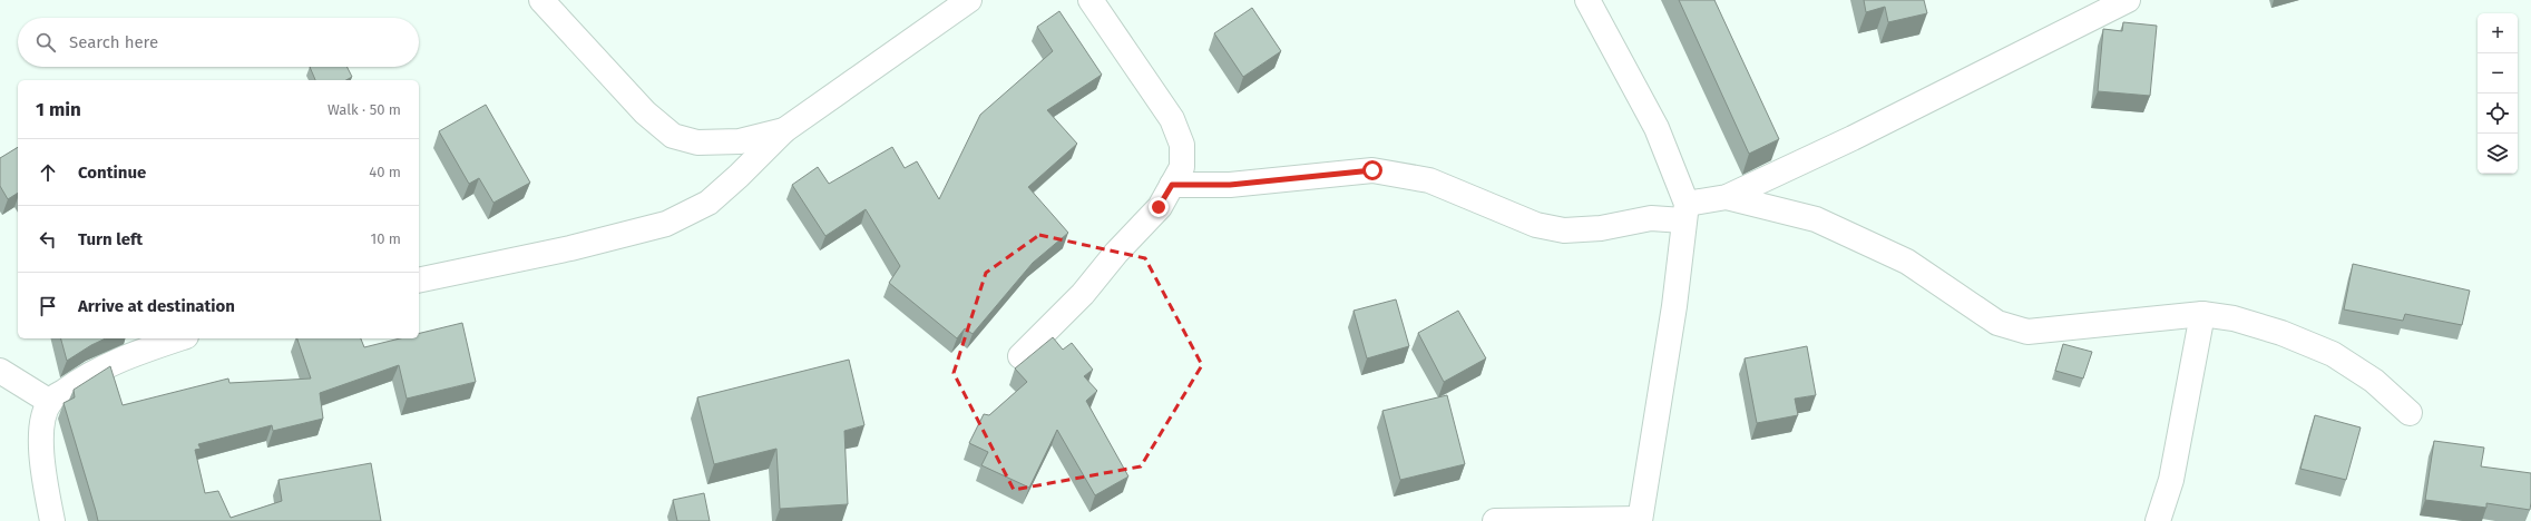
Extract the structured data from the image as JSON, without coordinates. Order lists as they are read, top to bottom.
{
  "page": {
    "map_buttons": ["+", "−"],
    "search": "Search here",
    "heading": ["1 min", "Walk · 50 m"],
    "list": [
      ["Continue", "40 m"],
      ["Turn left", "10 m"],
      "Arrive at destination"
    ]
  }
}
